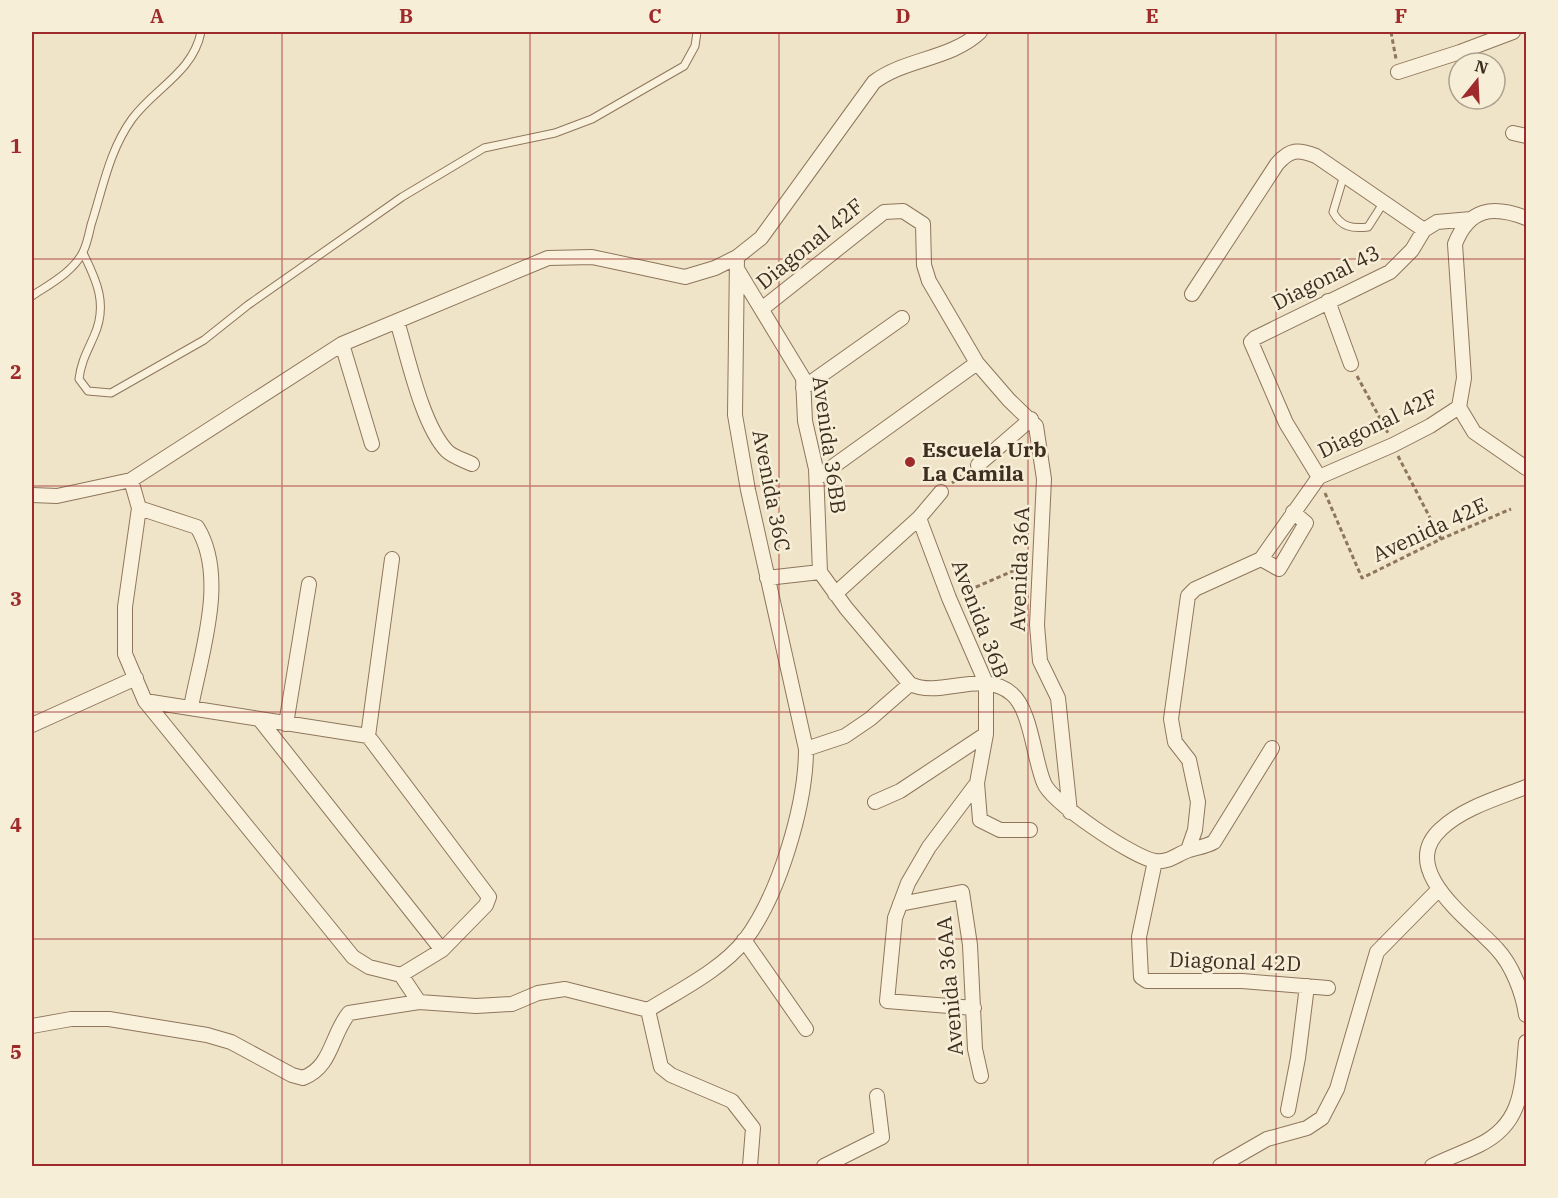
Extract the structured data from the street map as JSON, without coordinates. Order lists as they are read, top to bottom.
{
  "streets": {
    "street": [
      "Diagonal 42F",
      "Diagonal 43",
      "Avenida 36BB",
      "Avenida 36C",
      "Avenida 36A",
      "Avenida 36B",
      "Diagonal 42D",
      "Avenida 36AA"
    ],
    "path": ["Avenida 42E"]
  },
  "crossings": [
    ["Diagonal 42F", "Diagonal 43"],
    ["Diagonal 42F", "Avenida 36BB"],
    ["Diagonal 42F", "Avenida 42E"],
    ["Diagonal 43", "Avenida 42E"],
    ["Avenida 36BB", "Avenida 36C"],
    ["Avenida 36B", "Avenida 36AA"]
  ],
  "places": ["Escuela Urb La Camila"],
  "north": "top",
  "grid": {
    "columns": [
      "A",
      "B",
      "C",
      "D",
      "E",
      "F"
    ],
    "rows": [
      "1",
      "2",
      "3",
      "4",
      "5"
    ]
  }
}
